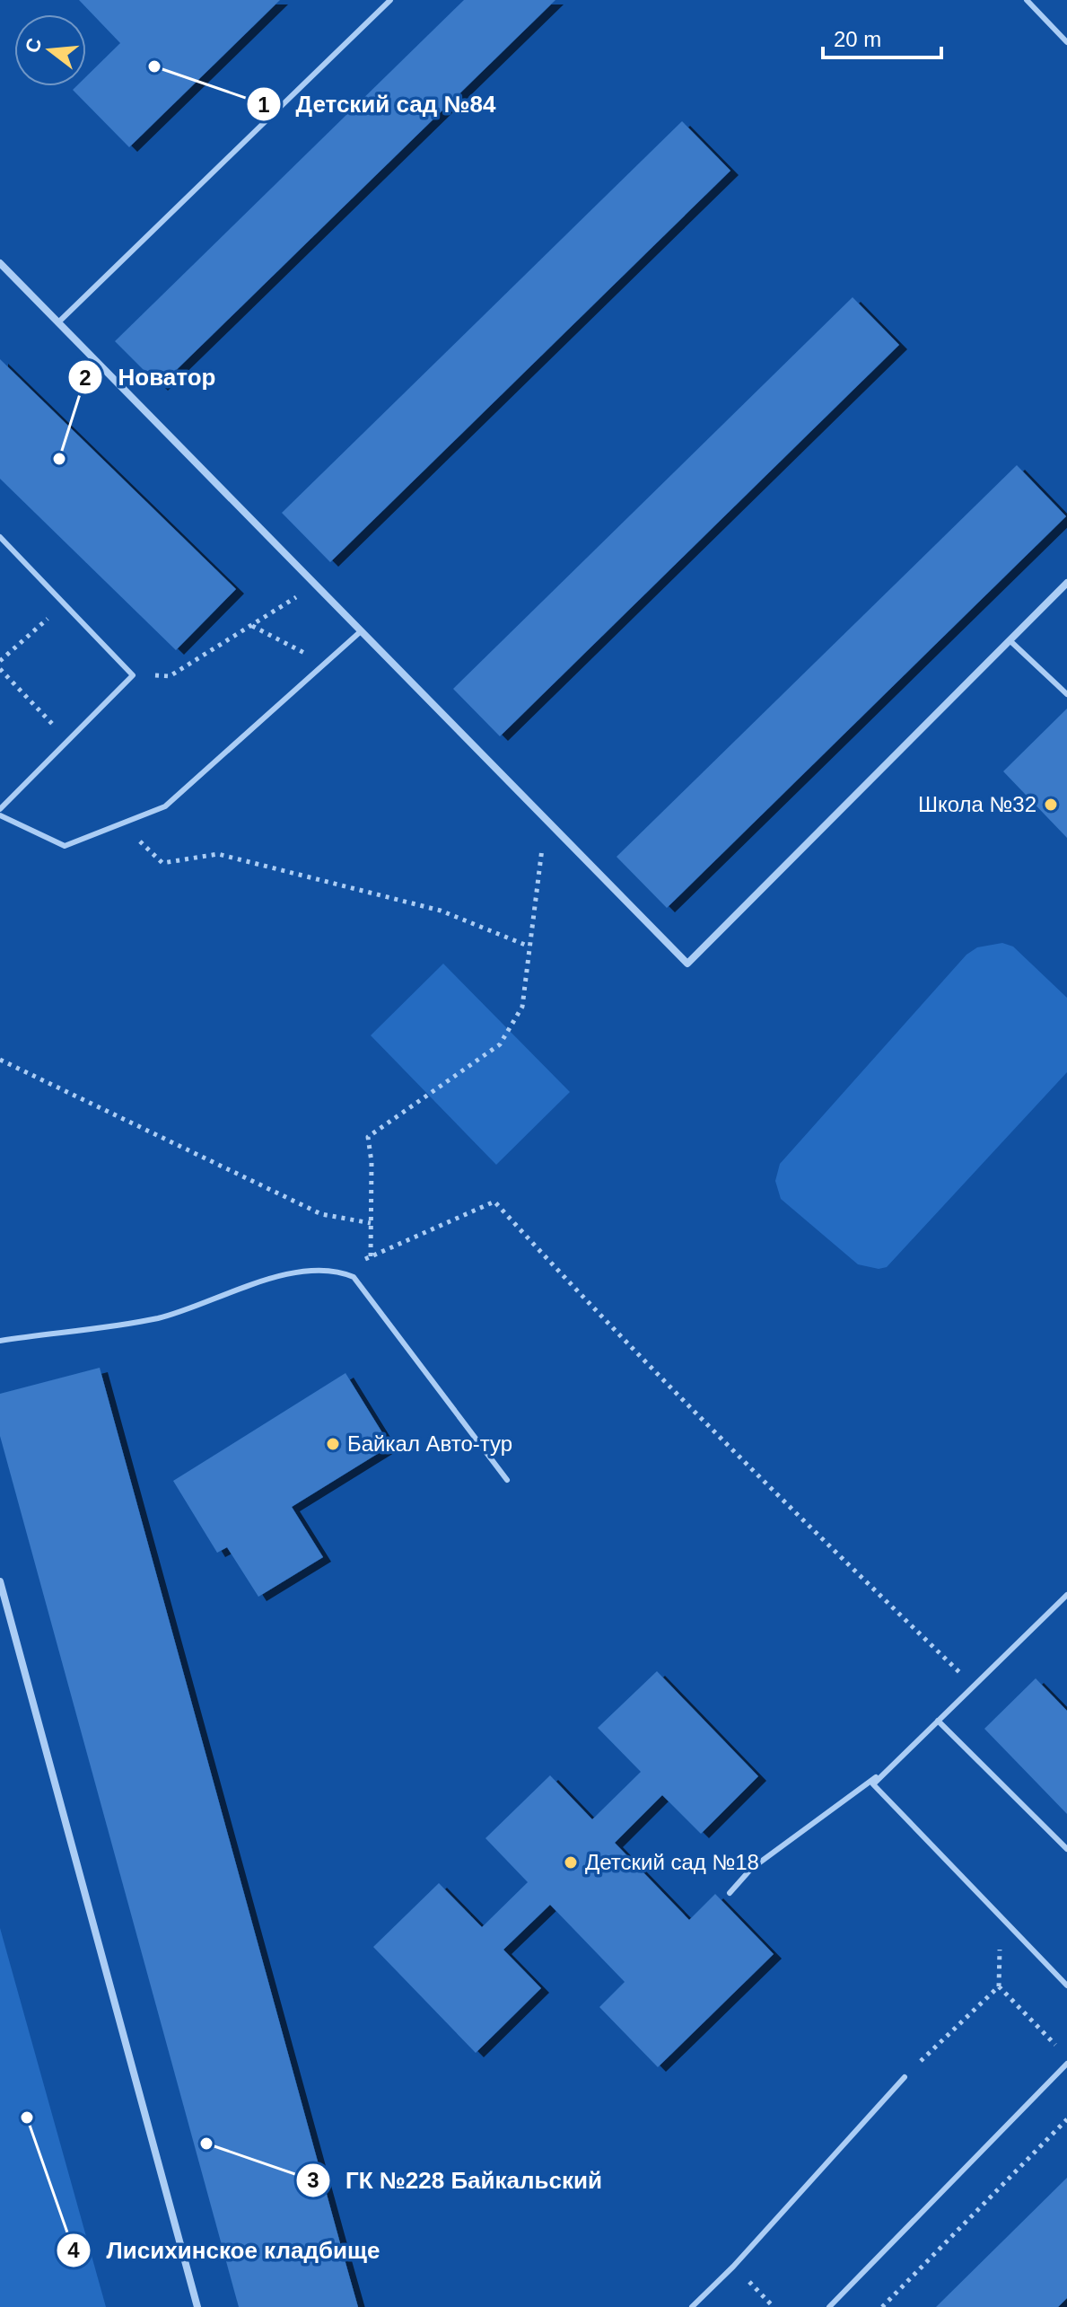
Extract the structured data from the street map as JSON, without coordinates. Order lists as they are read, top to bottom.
{
  "places": [
    "Детский сад №84",
    "Новатор",
    "Школа №32",
    "Байкал Авто-тур",
    "Детский сад №18",
    "Лисихинское кладбище",
    "ГК №228 Байкальский"
  ],
  "scale_bar": "20 m",
  "north": "left"
}
